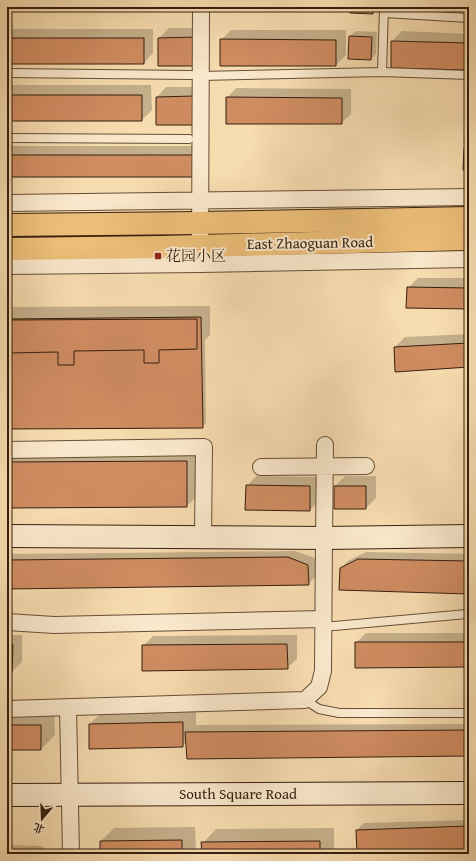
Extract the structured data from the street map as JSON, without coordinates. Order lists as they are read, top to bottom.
{
  "streets": {
    "main road": ["East Zhaoguan Road"],
    "street": ["South Square Road"]
  },
  "places": {
    "transit": ["花园小区"]
  },
  "north": "bottom"
}
